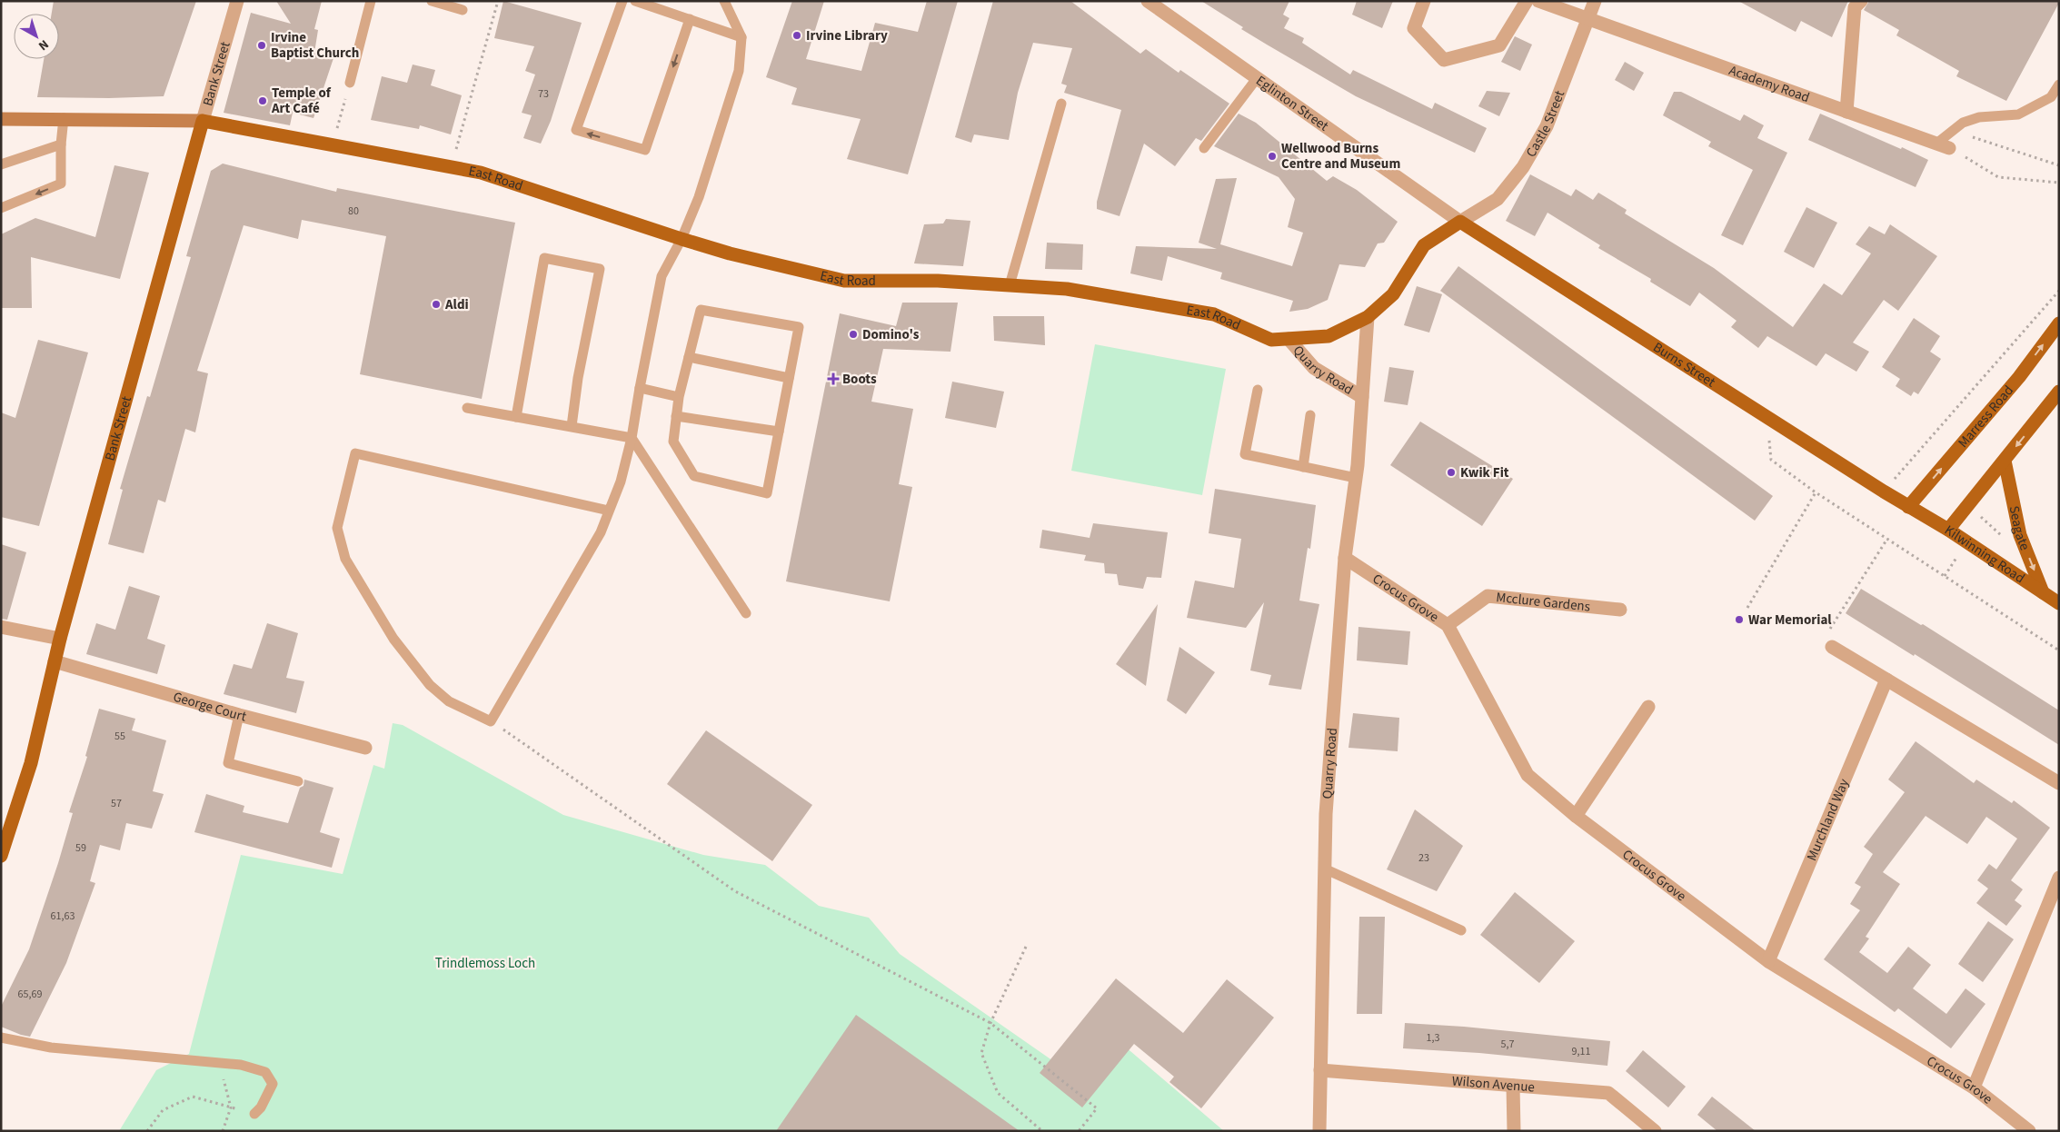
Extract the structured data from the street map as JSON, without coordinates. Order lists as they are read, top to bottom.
{
  "streets": {
    "main road": [
      "Bank Street",
      "East Road",
      "Burns Street",
      "Marress Road",
      "Seagate",
      "Kilwinning Road"
    ],
    "street": [
      "Academy Road",
      "Eglinton Street",
      "Castle Street",
      "Quarry Road",
      "Crocus Grove",
      "Mcclure Gardens",
      "George Court",
      "Murchland Way",
      "Wilson Avenue"
    ]
  },
  "crossings": [
    ["Bank Street", "East Road"],
    ["Bank Street", "George Court"],
    ["Academy Road", "Castle Street"],
    ["Eglinton Street", "Castle Street"],
    ["Eglinton Street", "East Road"],
    ["Eglinton Street", "Burns Street"],
    ["Castle Street", "East Road"],
    ["Castle Street", "Burns Street"],
    ["East Road", "Burns Street"],
    ["East Road", "Quarry Road"],
    ["Burns Street", "Marress Road"],
    ["Burns Street", "Kilwinning Road"],
    ["Quarry Road", "Crocus Grove"],
    ["Quarry Road", "Wilson Avenue"],
    ["Marress Road", "Kilwinning Road"],
    ["Seagate", "Kilwinning Road"],
    ["Crocus Grove", "Mcclure Gardens"],
    ["Crocus Grove", "Murchland Way"]
  ],
  "one_way": ["Seagate"],
  "parks": ["Trindlemoss Loch"],
  "places": {
    "other": [
      "Irvine Library",
      "Irvine Baptist Church",
      "Temple of Art Café",
      "Wellwood Burns Centre and Museum",
      "Aldi",
      "Domino's",
      "Kwik Fit",
      "War Memorial"
    ],
    "health": ["Boots"]
  },
  "house_numbers": [
    "73",
    "80",
    "55",
    "57",
    "59",
    "23",
    "61,63",
    "65,69",
    "1,3",
    "5,7",
    "9,11"
  ],
  "north": "bottom right"
}
